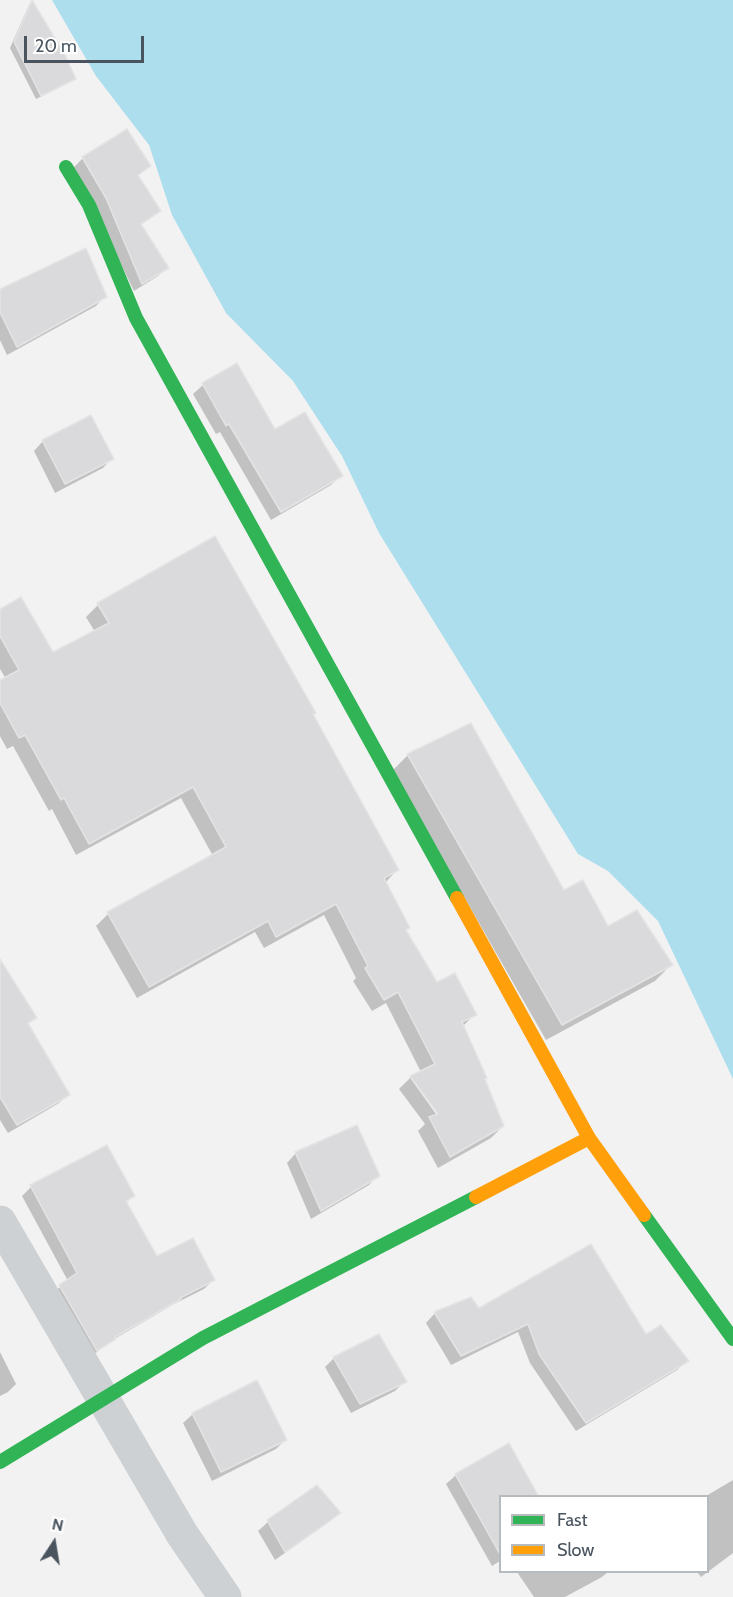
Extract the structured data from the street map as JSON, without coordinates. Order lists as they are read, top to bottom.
{
  "legend": ["Fast", "Slow"],
  "scale_bar": "20 m",
  "north": "top"
}
